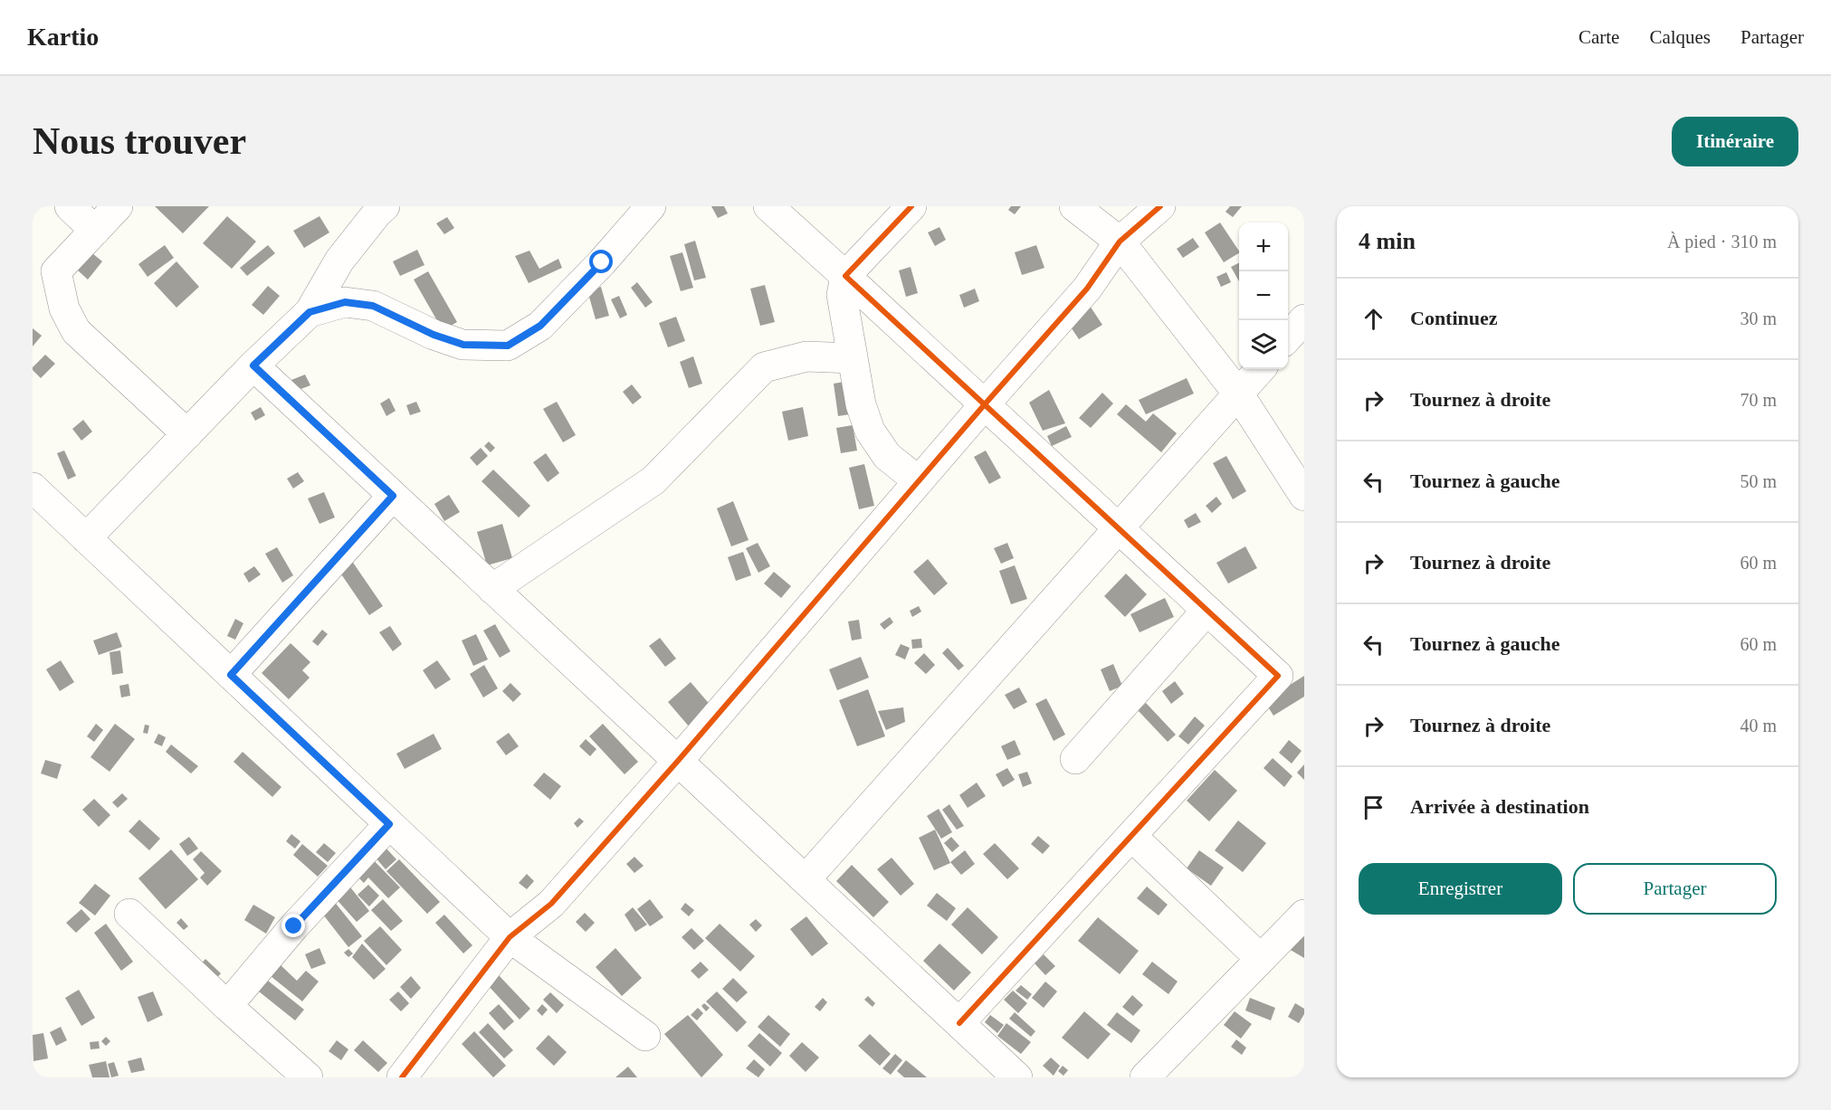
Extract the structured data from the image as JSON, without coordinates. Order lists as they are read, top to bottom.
{
  "page": {
    "header": "Kartio",
    "nav": ["Carte", "Calques", "Partager"],
    "buttons": [
      "Itinéraire",
      ["Enregistrer", "Partager"]
    ],
    "title": "Nous trouver",
    "heading": ["4 min", "À pied · 310 m"],
    "map_buttons": ["+", "−"],
    "list": [
      ["Continuez", "30 m"],
      ["Tournez à droite", "70 m"],
      ["Tournez à gauche", "50 m"],
      ["Tournez à droite", "60 m"],
      ["Tournez à gauche", "60 m"],
      ["Tournez à droite", "40 m"],
      "Arrivée à destination"
    ]
  }
}
